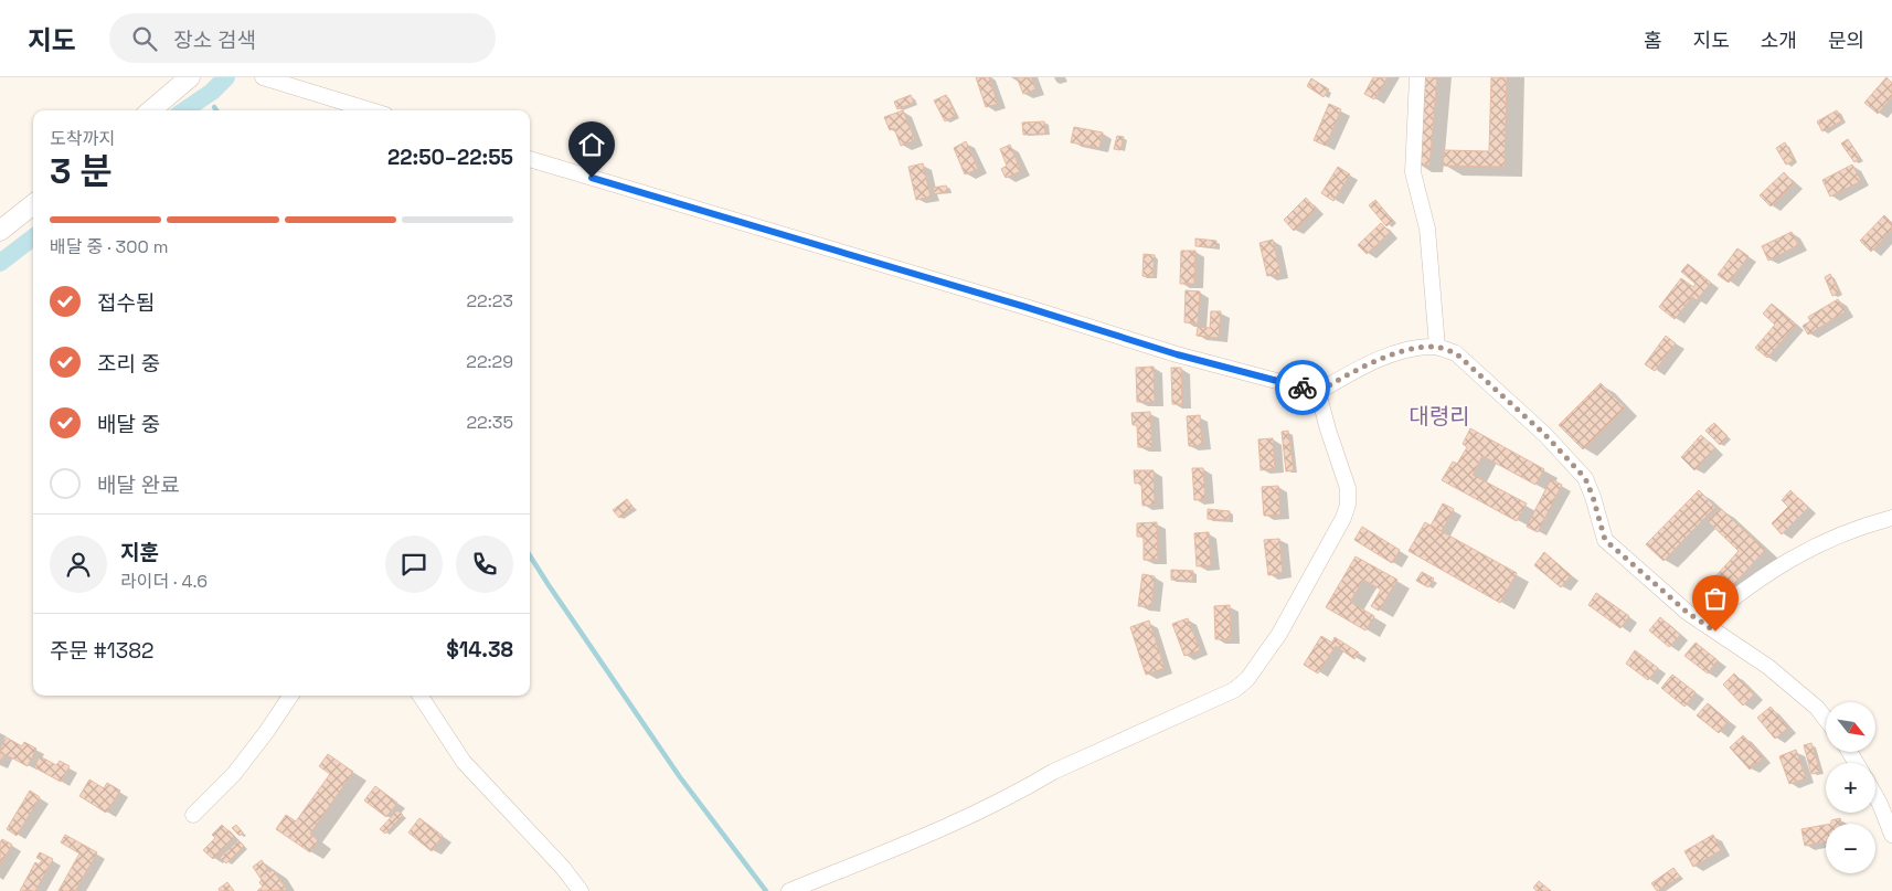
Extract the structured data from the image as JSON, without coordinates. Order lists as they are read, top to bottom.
{
  "districts": ["대령리"],
  "north": "bottom right",
  "page": {
    "header": "지도",
    "search": "장소 검색",
    "nav": [
      "홈",
      "지도",
      "소개",
      "문의"
    ],
    "heading": ["3 분", "도착까지", "22:50–22:55"],
    "panel": [
      "지훈",
      "라이더 · 4.6",
      "주문 #1382",
      "$14.38"
    ],
    "bar": "배달 중 · 300 m",
    "list": [
      ["접수됨", "22:23"],
      ["조리 중", "22:29"],
      ["배달 중", "22:35"],
      "배달 완료"
    ],
    "map_buttons": ["+", "−"]
  }
}
